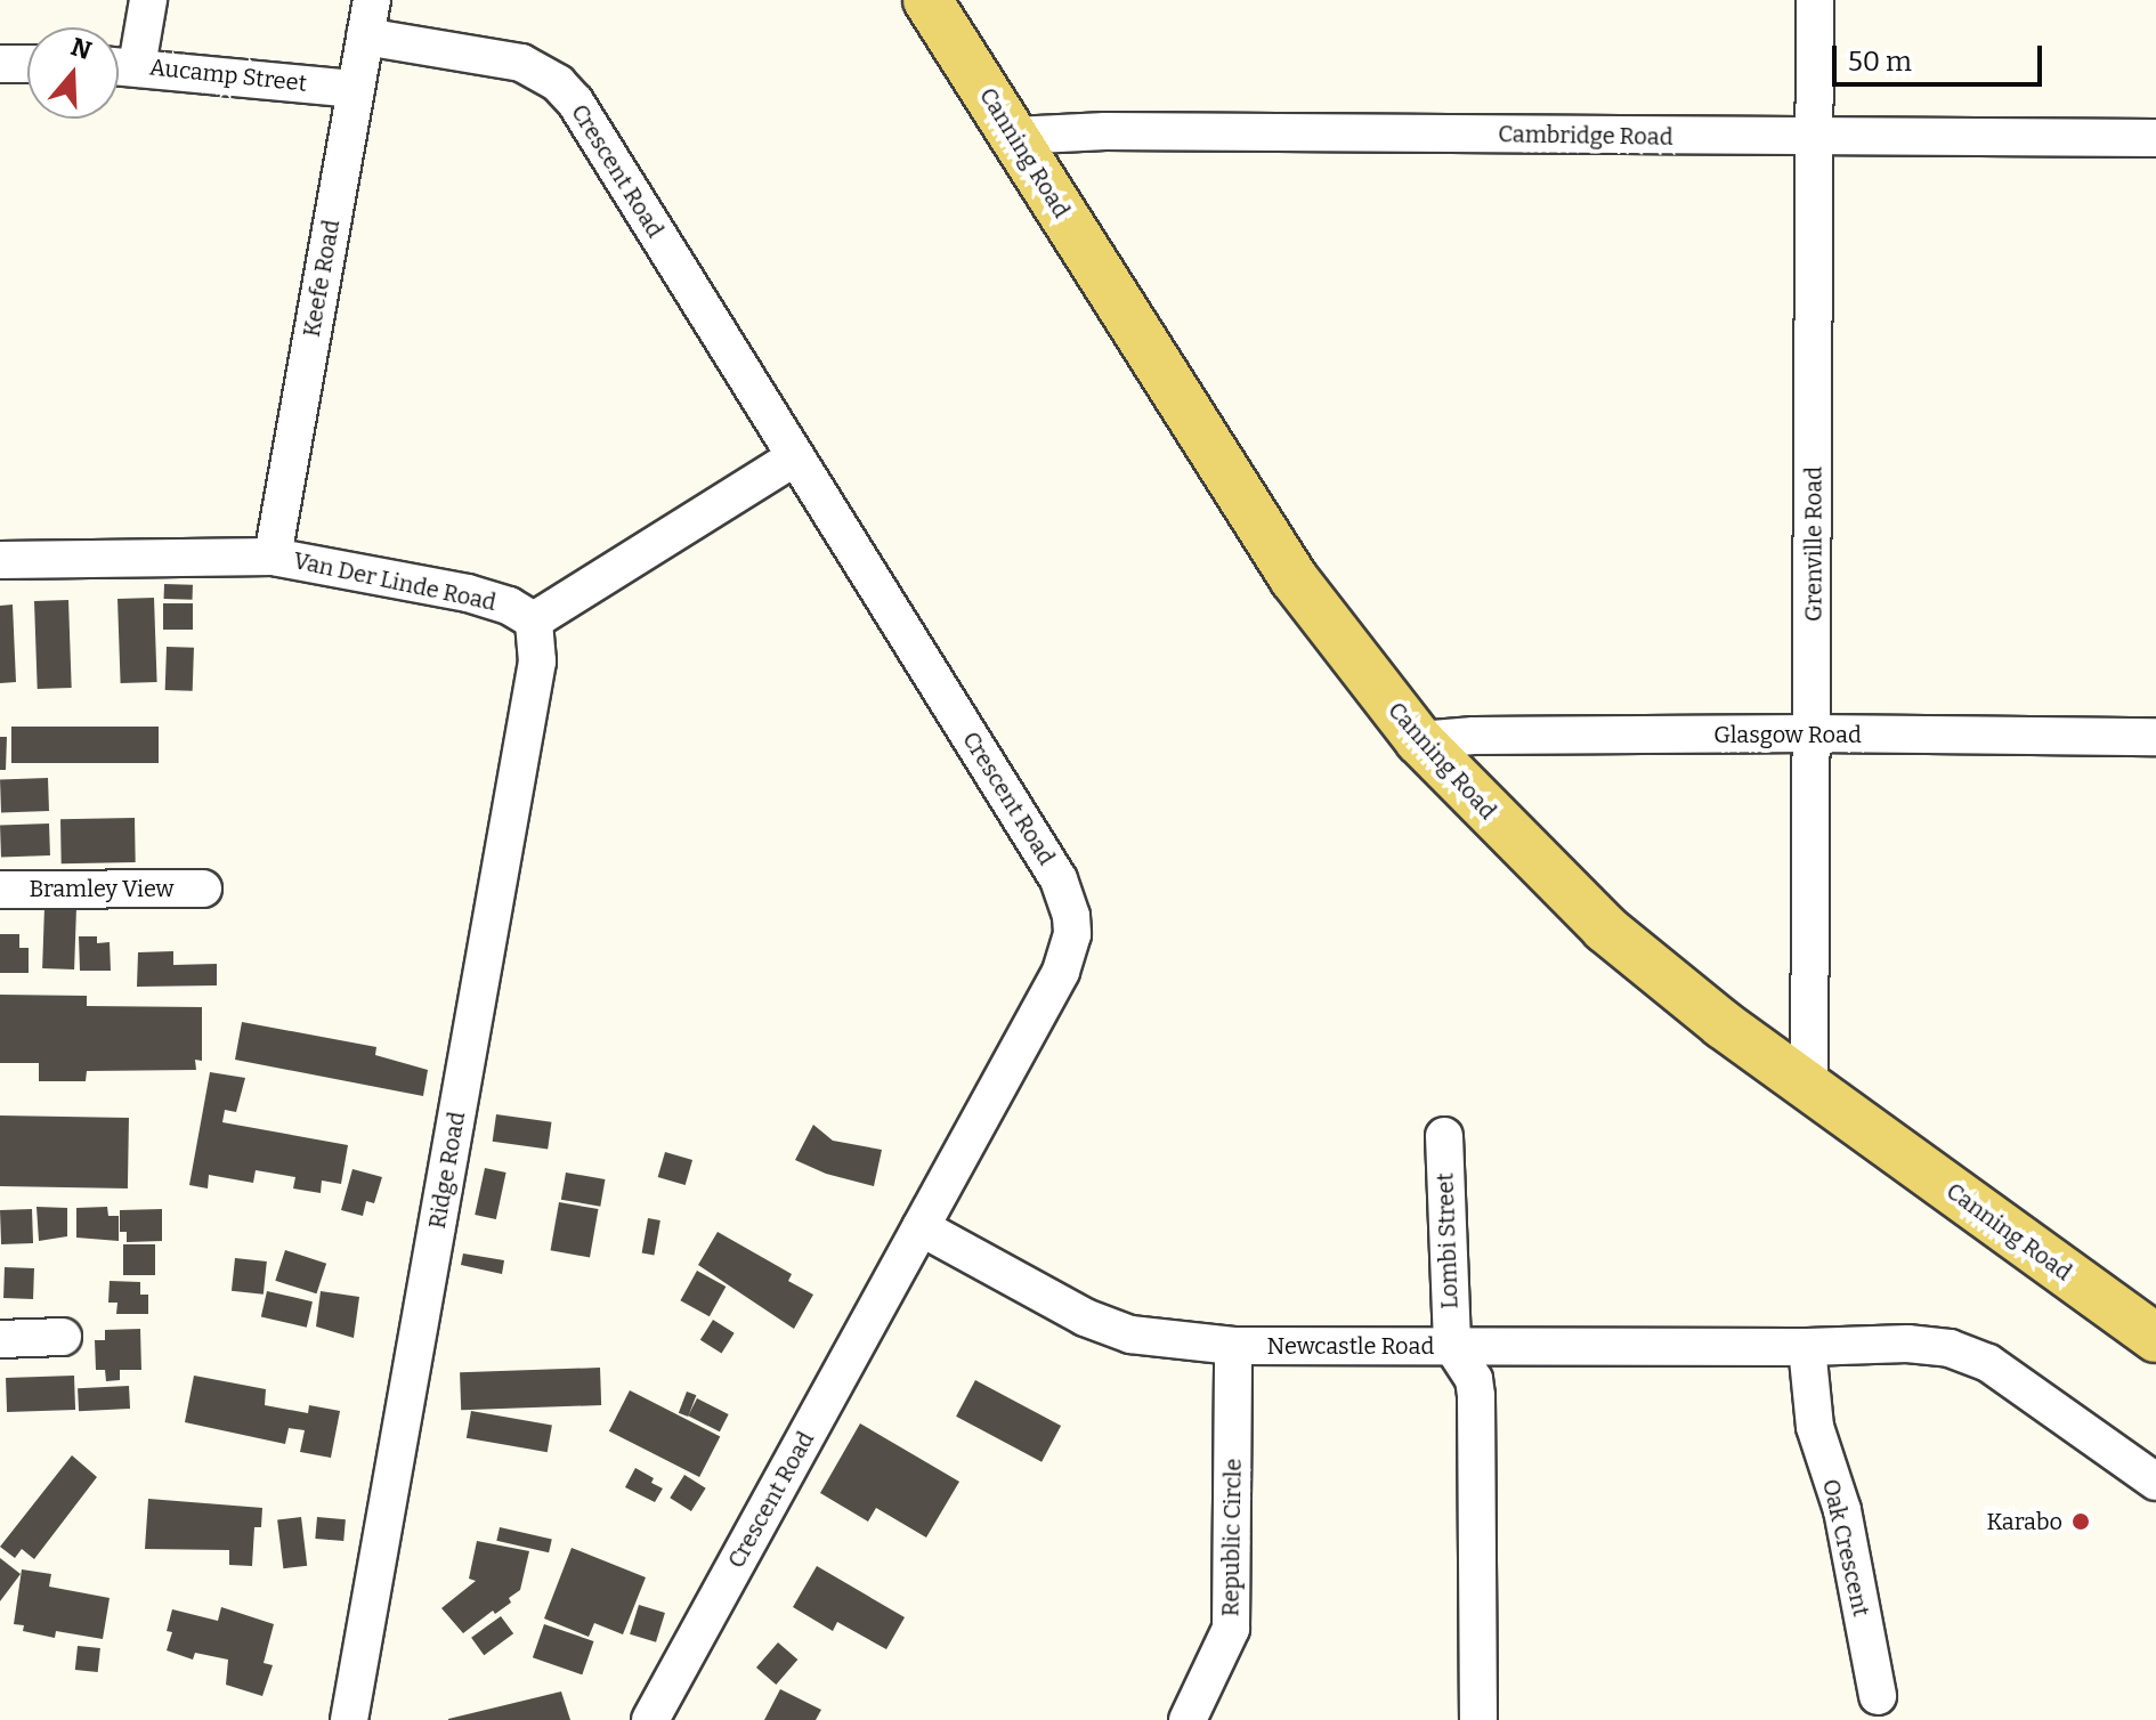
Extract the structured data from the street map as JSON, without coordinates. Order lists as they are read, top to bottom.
{
  "streets": {
    "main road": ["Canning Road"],
    "street": [
      "Aucamp Street",
      "Cambridge Road",
      "Crescent Road",
      "Keefe Road",
      "Grenville Road",
      "Van Der Linde Road",
      "Glasgow Road",
      "Bramley View",
      "Ridge Road",
      "Lombi Street",
      "Newcastle Road",
      "Republic Circle",
      "Oak Crescent"
    ]
  },
  "crossings": [
    ["Aucamp Street", "Keefe Road"],
    ["Cambridge Road", "Canning Road"],
    ["Cambridge Road", "Grenville Road"],
    ["Canning Road", "Grenville Road"],
    ["Canning Road", "Glasgow Road"],
    ["Crescent Road", "Keefe Road"],
    ["Crescent Road", "Newcastle Road"],
    ["Keefe Road", "Van Der Linde Road"],
    ["Grenville Road", "Glasgow Road"],
    ["Van Der Linde Road", "Ridge Road"],
    ["Lombi Street", "Newcastle Road"],
    ["Newcastle Road", "Republic Circle"],
    ["Newcastle Road", "Oak Crescent"]
  ],
  "places": ["Karabo"],
  "scale_bar": "50 m",
  "north": "top"
}
